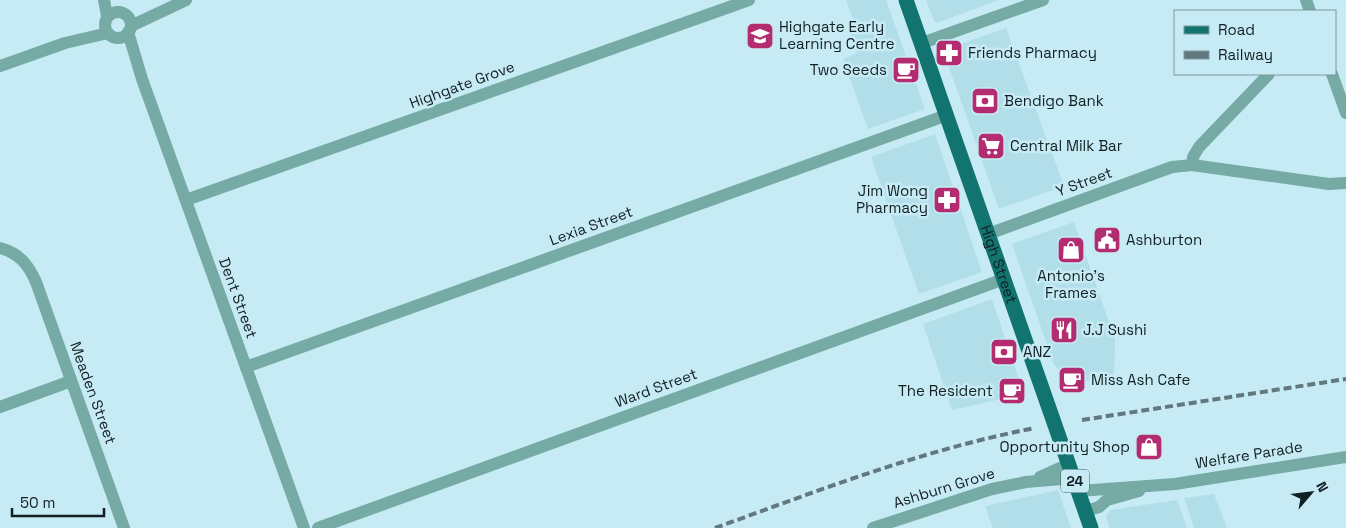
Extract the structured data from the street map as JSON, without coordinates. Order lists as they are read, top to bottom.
{
  "streets": {
    "main road": ["High Street", "24"],
    "street": [
      "Highgate Grove",
      "Y Street",
      "Lexia Street",
      "Dent Street",
      "Ward Street",
      "Meaden Street",
      "Welfare Parade",
      "Ashburn Grove"
    ]
  },
  "crossings": [
    ["Highgate Grove", "Dent Street"],
    ["Y Street", "High Street"],
    ["Lexia Street", "High Street"],
    ["Lexia Street", "Dent Street"],
    ["High Street", "Ward Street"],
    ["High Street", "Welfare Parade"],
    ["High Street", "Ashburn Grove"],
    ["Welfare Parade", "Ashburn Grove"]
  ],
  "places": {
    "school or university": ["Highgate Early Learning Centre"],
    "pharmacy": ["Friends Pharmacy", "Jim Wong Pharmacy"],
    "cafe": ["Two Seeds", "Miss Ash Cafe", "The Resident"],
    "bank": ["Bendigo Bank", "ANZ"],
    "supermarket": ["Central Milk Bar"],
    "public building": ["Ashburton"],
    "shop": ["Antonio's Frames", "Opportunity Shop"],
    "restaurant": ["J.J Sushi"]
  },
  "legend": ["Road", "Railway"],
  "scale_bar": "50 m",
  "north": "top right"
}
